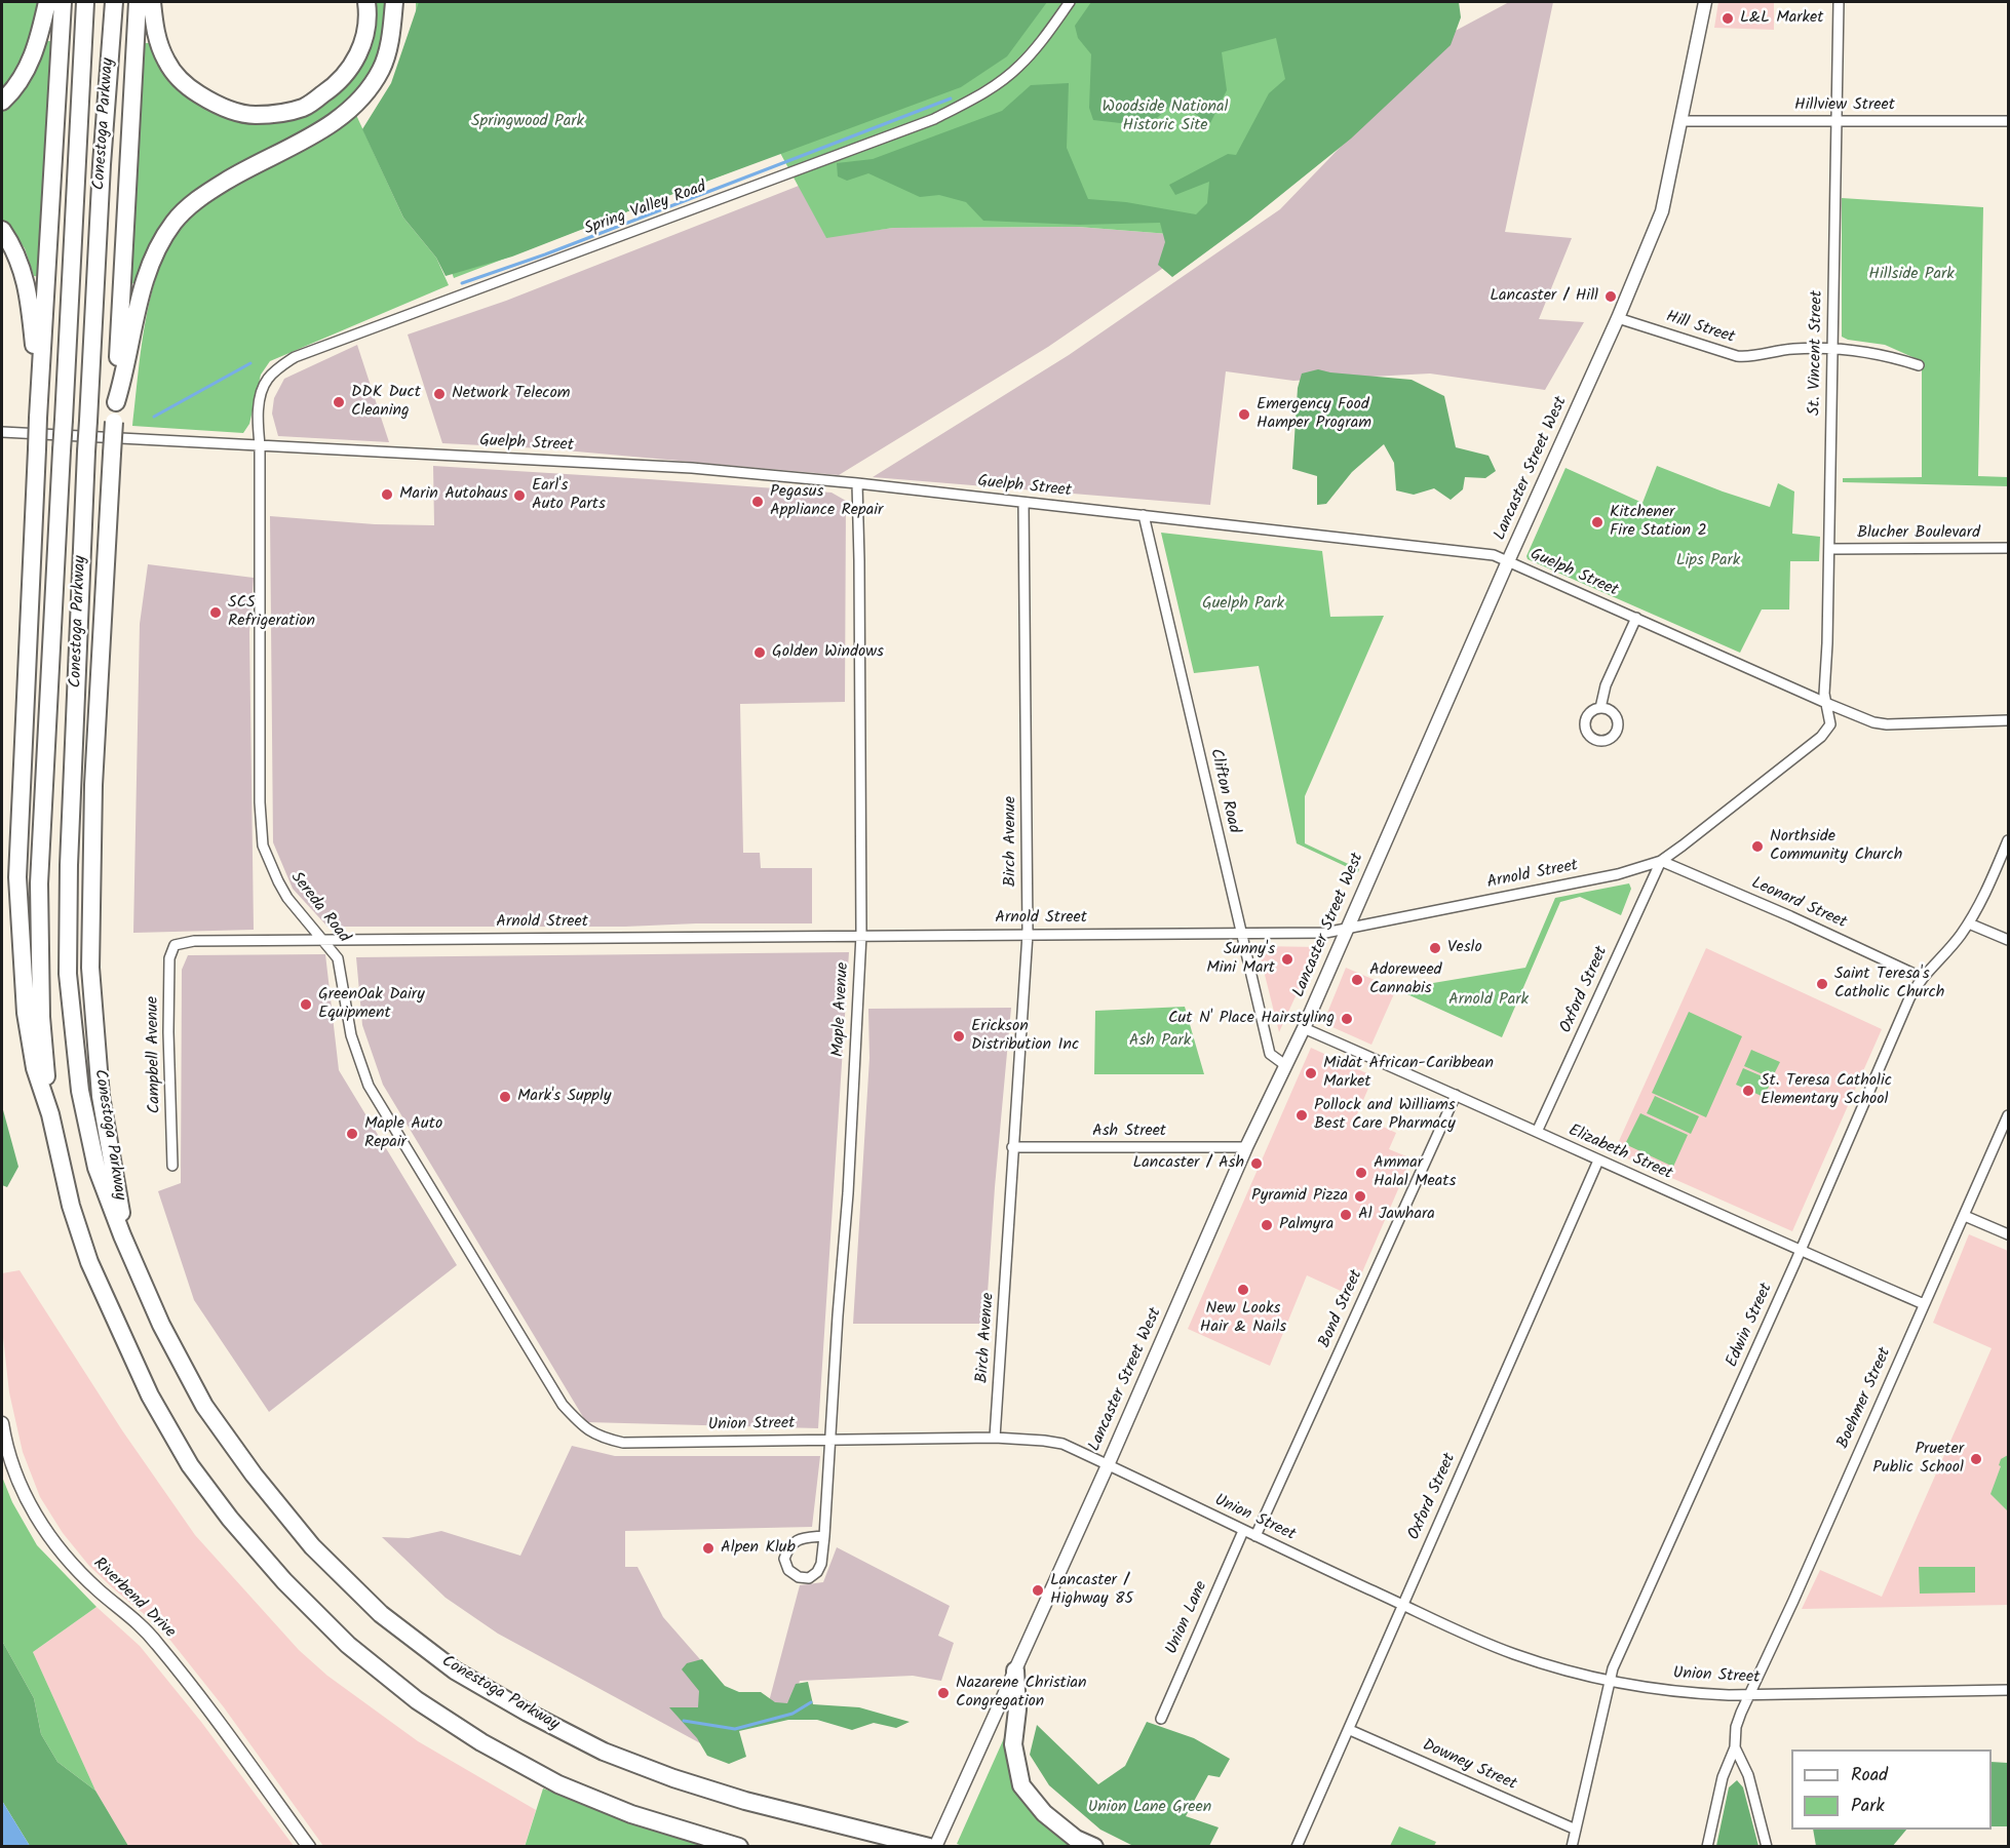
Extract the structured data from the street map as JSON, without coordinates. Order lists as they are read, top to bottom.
{
  "streets": {
    "highway": ["Conestoga Parkway"],
    "main road": ["Lancaster Street West", "Riverbend Drive"],
    "street": [
      "Hillview Street",
      "Spring Valley Road",
      "Hill Street",
      "St. Vincent Street",
      "Guelph Street",
      "Blucher Boulevard",
      "Clifton Road",
      "Birch Avenue",
      "Arnold Street",
      "Leonard Street",
      "Sereda Road",
      "Oxford Street",
      "Maple Avenue",
      "Campbell Avenue",
      "Ash Street",
      "Elizabeth Street",
      "Bond Street",
      "Edwin Street",
      "Boehmer Street",
      "Union Street",
      "Union Lane",
      "Downey Street"
    ]
  },
  "crossings": [
    ["Hillview Street", "St. Vincent Street"],
    ["Hillview Street", "Lancaster Street West"],
    ["Spring Valley Road", "Guelph Street"],
    ["Spring Valley Road", "Sereda Road"],
    ["Hill Street", "St. Vincent Street"],
    ["Hill Street", "Lancaster Street West"],
    ["St. Vincent Street", "Guelph Street"],
    ["St. Vincent Street", "Blucher Boulevard"],
    ["St. Vincent Street", "Arnold Street"],
    ["Guelph Street", "Lancaster Street West"],
    ["Guelph Street", "Clifton Road"],
    ["Guelph Street", "Birch Avenue"],
    ["Guelph Street", "Arnold Street"],
    ["Guelph Street", "Sereda Road"],
    ["Guelph Street", "Maple Avenue"],
    ["Lancaster Street West", "Clifton Road"],
    ["Lancaster Street West", "Arnold Street"],
    ["Lancaster Street West", "Ash Street"],
    ["Lancaster Street West", "Elizabeth Street"],
    ["Lancaster Street West", "Union Street"],
    ["Clifton Road", "Arnold Street"],
    ["Birch Avenue", "Arnold Street"],
    ["Birch Avenue", "Ash Street"],
    ["Birch Avenue", "Union Street"],
    ["Arnold Street", "Leonard Street"],
    ["Arnold Street", "Sereda Road"],
    ["Arnold Street", "Oxford Street"],
    ["Arnold Street", "Maple Avenue"],
    ["Arnold Street", "Campbell Avenue"],
    ["Leonard Street", "Oxford Street"],
    ["Leonard Street", "Edwin Street"],
    ["Sereda Road", "Union Street"],
    ["Oxford Street", "Elizabeth Street"],
    ["Oxford Street", "Union Street"],
    ["Oxford Street", "Downey Street"],
    ["Maple Avenue", "Union Street"],
    ["Elizabeth Street", "Bond Street"],
    ["Elizabeth Street", "Edwin Street"],
    ["Elizabeth Street", "Boehmer Street"],
    ["Bond Street", "Union Street"],
    ["Edwin Street", "Union Street"],
    ["Edwin Street", "Downey Street"],
    ["Boehmer Street", "Union Street"],
    ["Union Street", "Union Lane"]
  ],
  "parks": [
    "Woodside National Historic Site",
    "Springwood Park",
    "Hillside Park",
    "Lips Park",
    "Guelph Park",
    "Arnold Park",
    "Ash Park",
    "Union Lane Green"
  ],
  "places": [
    "L&L Market",
    "Lancaster / Hill",
    "Network Telecom",
    "DDK Duct Cleaning",
    "Emergency Food Hamper Program",
    "Marin Autohaus",
    "Earl's Auto Parts",
    "Pegasus Appliance Repair",
    "Kitchener Fire Station 2",
    "SCS Refrigeration",
    "Golden Windows",
    "Northside Community Church",
    "Veslo",
    "Sunny's Mini Mart",
    "Adoreweed Cannabis",
    "Saint Teresa's Catholic Church",
    "GreenOak Dairy Equipment",
    "Cut N' Place Hairstyling",
    "Erickson Distribution Inc",
    "Midat African-Caribbean Market",
    "St. Teresa Catholic Elementary School",
    "Mark's Supply",
    "Pollock and Williams Best Care Pharmacy",
    "Maple Auto Repair",
    "Lancaster / Ash",
    "Ammar Halal Meats",
    "Pyramid Pizza",
    "Al Jawhara",
    "Palmyra",
    "New Looks Hair & Nails",
    "Prueter Public School",
    "Alpen Klub",
    "Lancaster / Highway 85",
    "Nazarene Christian Congregation"
  ],
  "legend": ["Road", "Park"]
}
